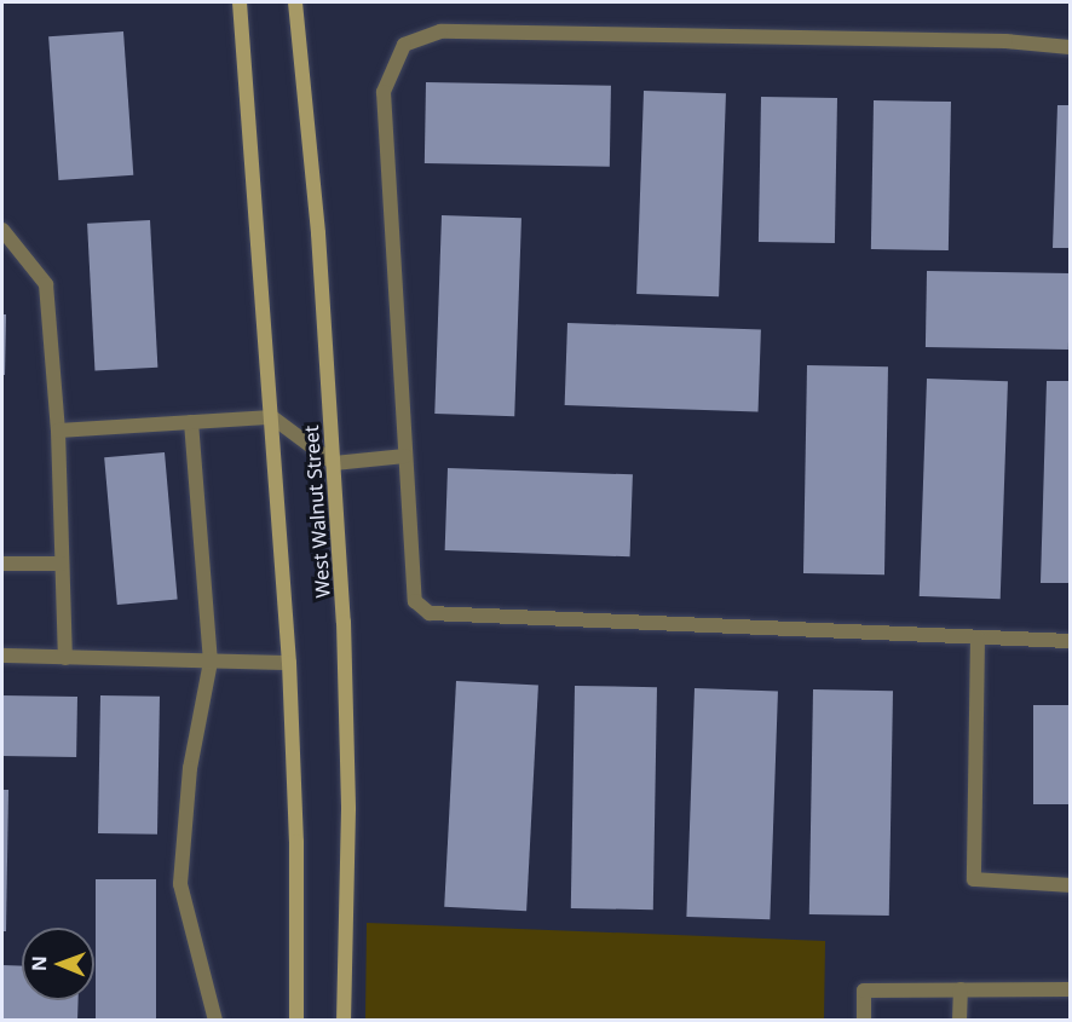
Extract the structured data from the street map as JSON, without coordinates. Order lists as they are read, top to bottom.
{
  "streets": {
    "main road": ["West Walnut Street"]
  },
  "north": "left"
}
